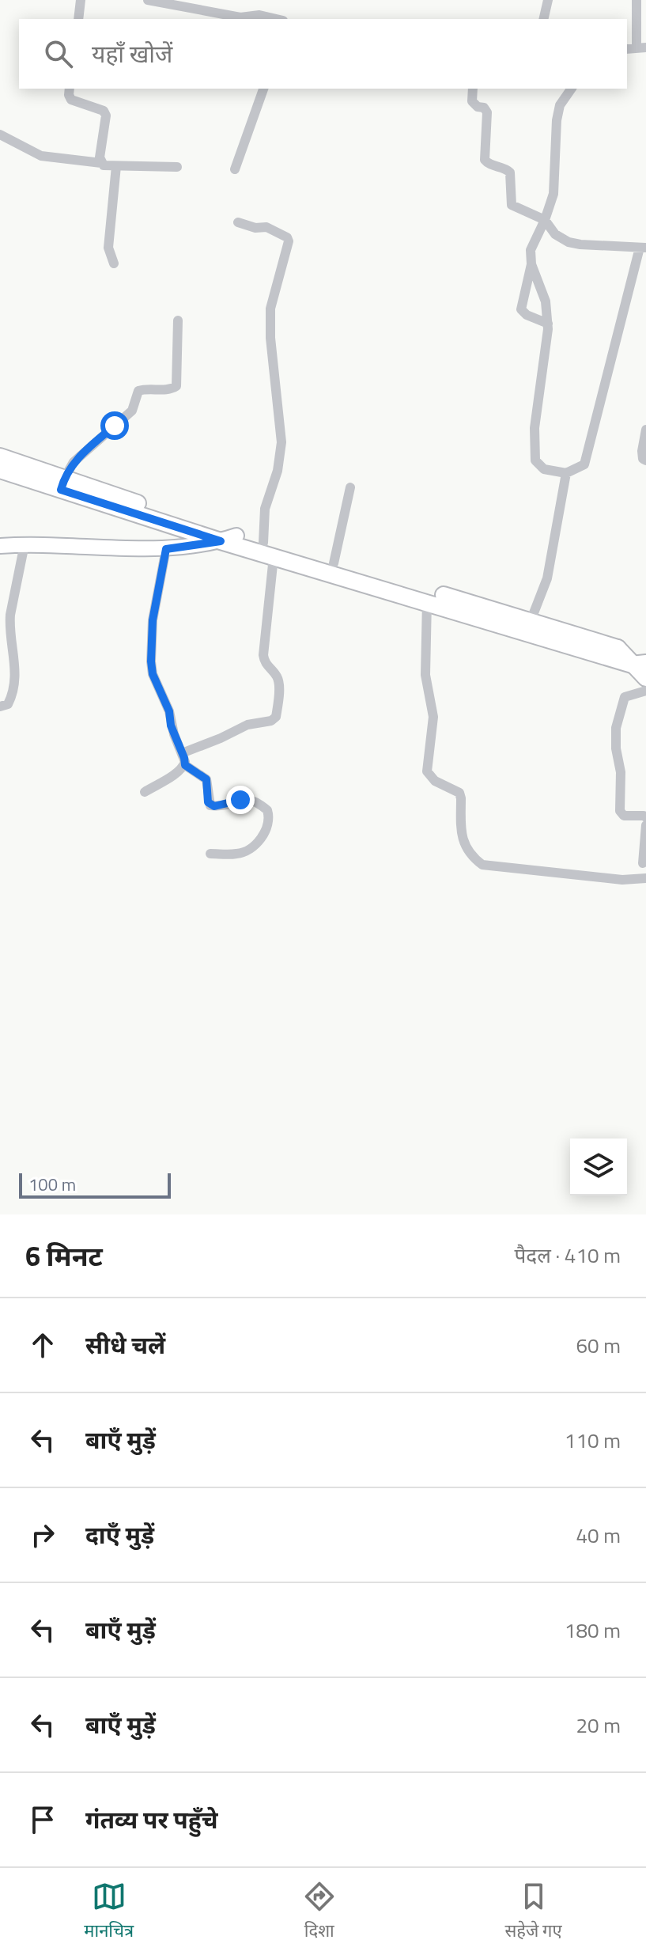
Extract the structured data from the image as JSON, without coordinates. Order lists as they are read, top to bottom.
{
  "scale_bar": "100 m",
  "page": {
    "search": "यहाँ खोजें",
    "scale": "100 m",
    "heading": ["6 मिनट", "पैदल · 410 m"],
    "list": [
      ["सीधे चलें", "60 m"],
      ["बाएँ मुड़ें", "110 m"],
      ["दाएँ मुड़ें", "40 m"],
      ["बाएँ मुड़ें", "180 m"],
      ["बाएँ मुड़ें", "20 m"],
      "गंतव्य पर पहुँचे"
    ],
    "nav": ["मानचित्र", "दिशा", "सहेजे गए"]
  }
}
